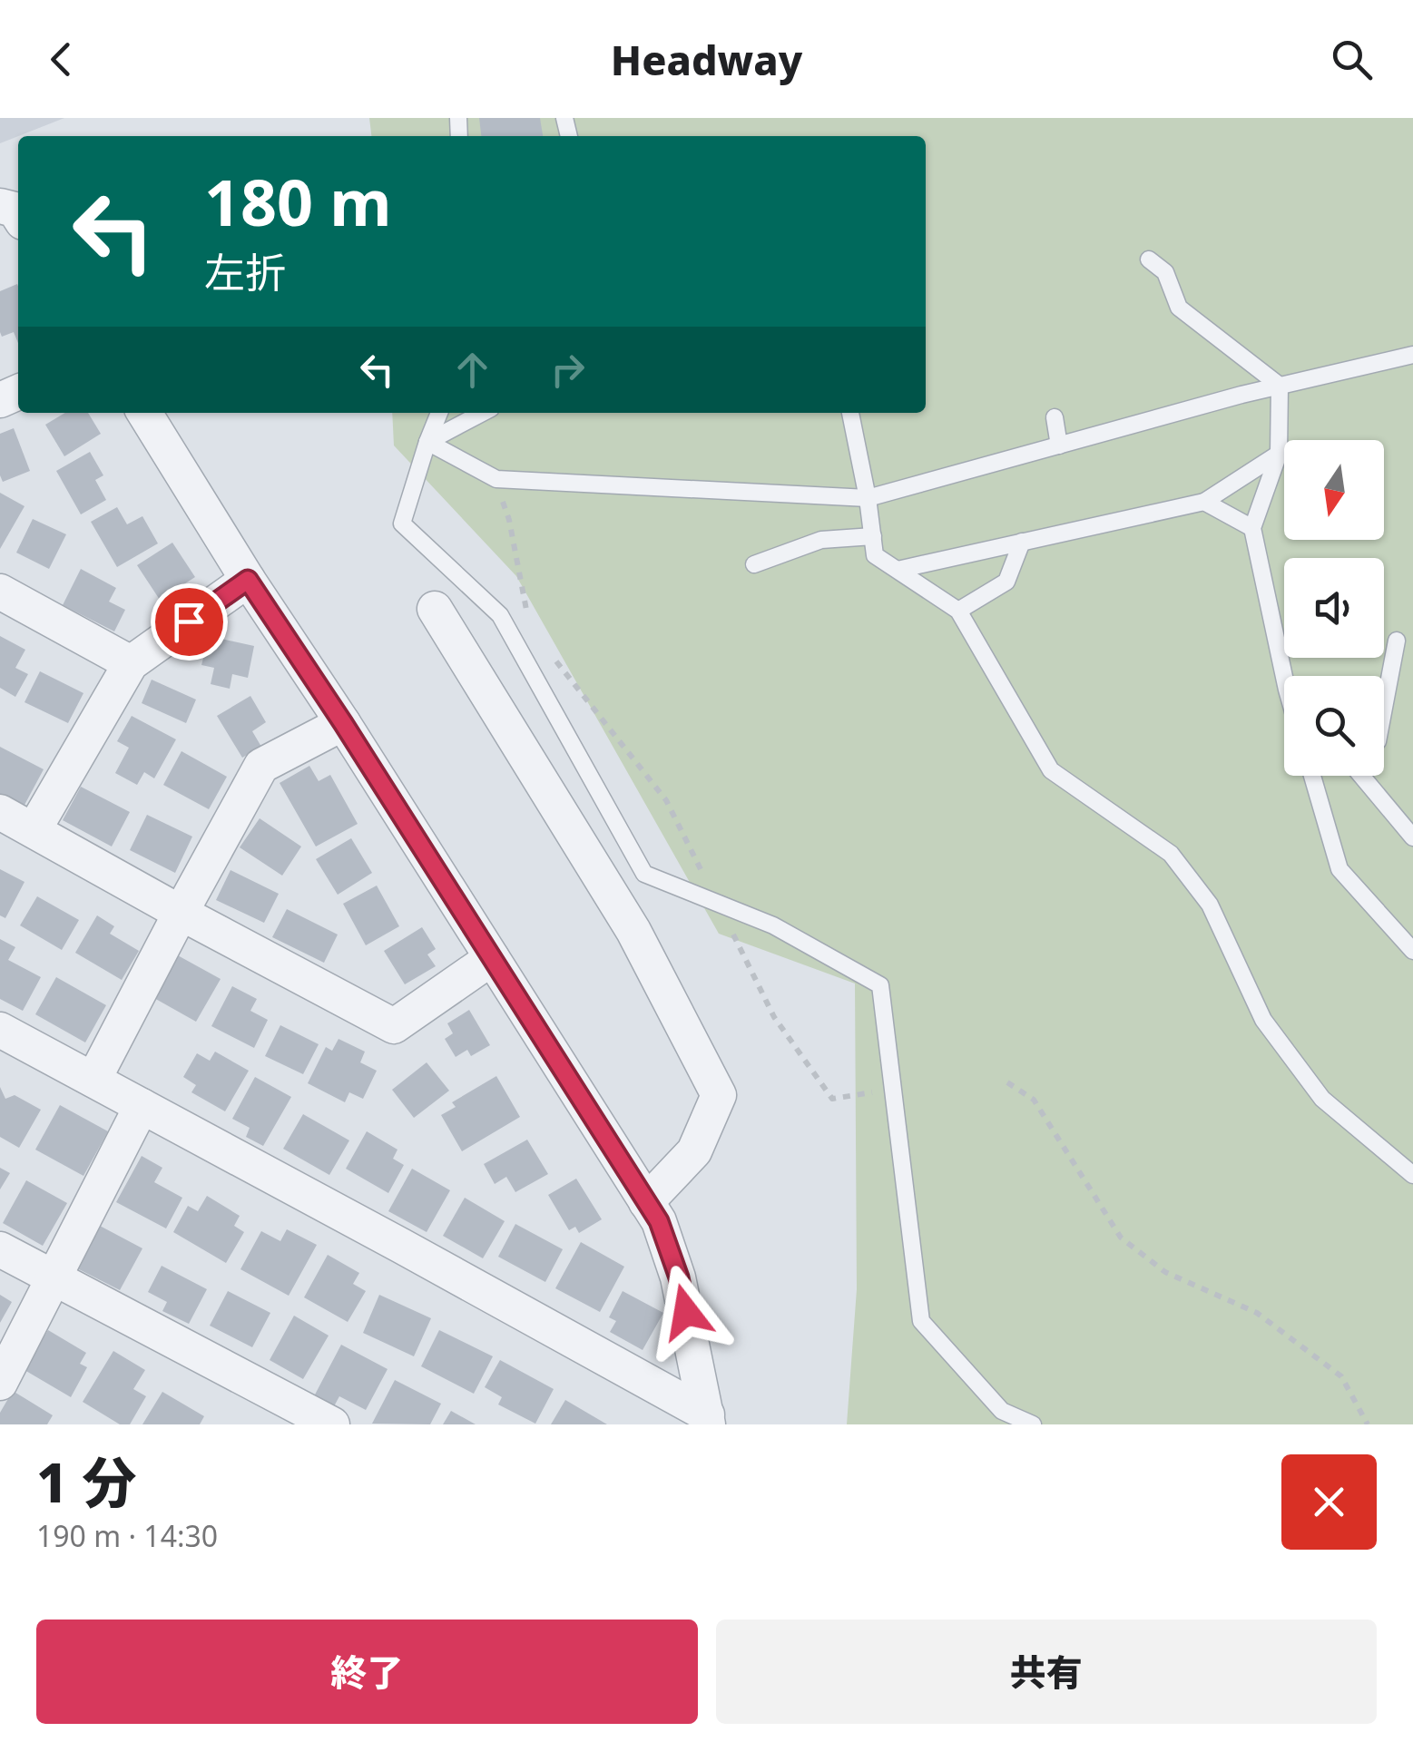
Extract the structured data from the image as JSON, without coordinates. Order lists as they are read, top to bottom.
{
  "north": "bottom",
  "page": {
    "header": "Headway",
    "turn": ["180 m", "左折"],
    "heading": ["1 分", "190 m · 14:30"],
    "buttons": ["終了", "共有"]
  }
}
